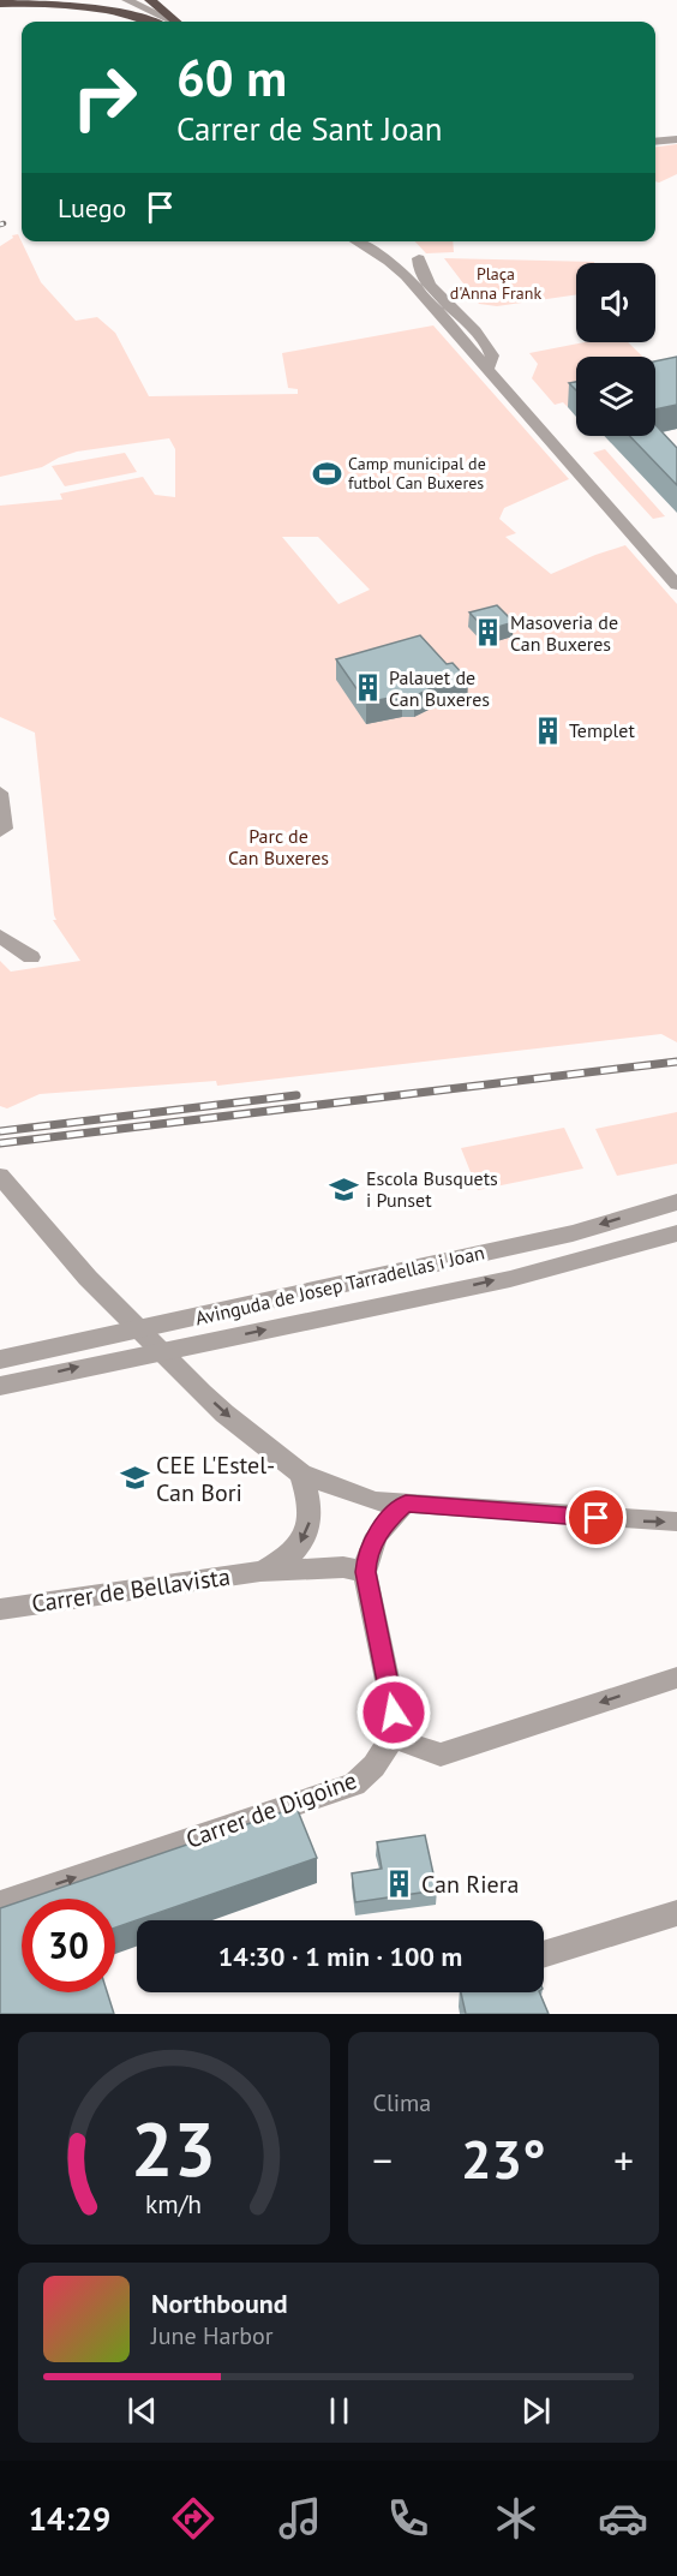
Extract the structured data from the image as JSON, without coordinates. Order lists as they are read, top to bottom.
{
  "streets": {
    "street": ["Avinguda de Josep Tarradellas i Joan", "Carrer de Bellavista", "Carrer de Digoine"]
  },
  "one_way": ["Carrer de Digoine"],
  "parks": ["Plaça d'Anna Frank", "Parc de Can Buxeres"],
  "places": {
    "sports": ["Camp municipal de futbol Can Buxeres"],
    "building": [
      "Masoveria de Can Buxeres",
      "Palauet de Can Buxeres",
      "Templet",
      "Can Riera"
    ],
    "school or university": ["Escola Busquets i Punset", "CEE L'Estel- Can Bori"]
  },
  "page": {
    "turn": ["60 m", "Carrer de Sant Joan"],
    "then": "Luego",
    "limit": "30",
    "trip": "14:30 · 1 min · 100 m",
    "tile": "Clima",
    "heat": ["−", "23°", "+"],
    "song": ["Northbound", "June Harbor"],
    "tabs": "14:29",
    "gauge": ["23", "km/h"]
  }
}
